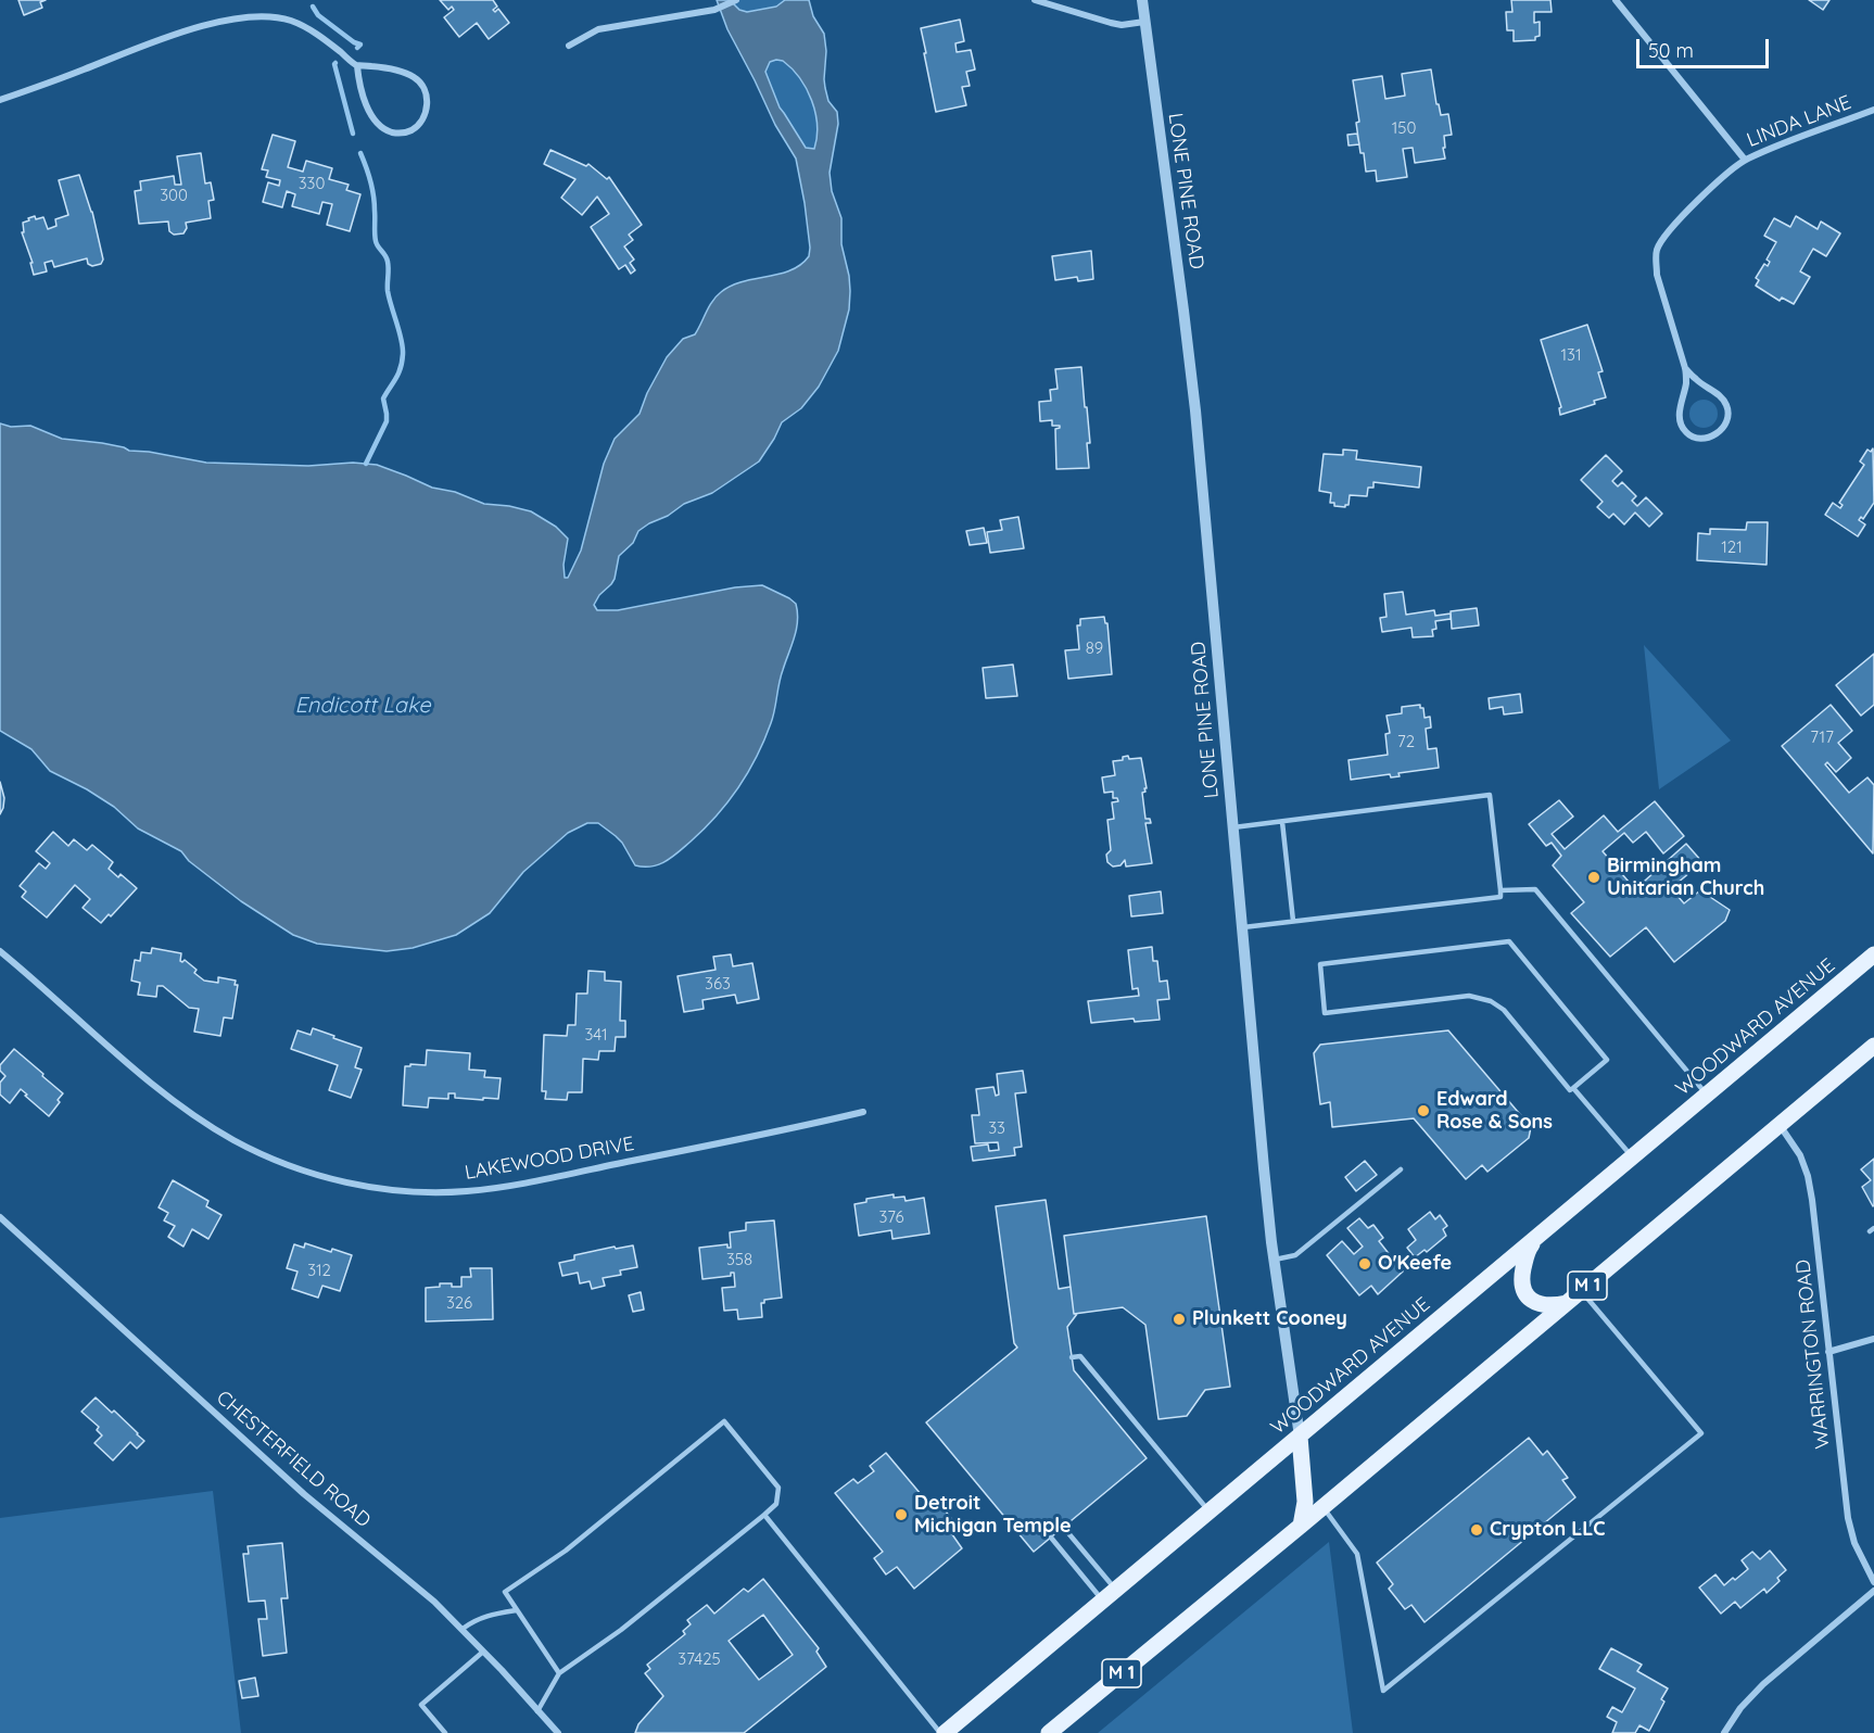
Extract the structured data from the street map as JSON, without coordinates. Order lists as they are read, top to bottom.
{
  "streets": {
    "main road": ["WOODWARD AVENUE", "M 1"],
    "street": [
      "LINDA LANE",
      "LONE PINE ROAD",
      "LAKEWOOD DRIVE",
      "WARRINGTON ROAD",
      "CHESTERFIELD ROAD"
    ]
  },
  "crossings": [
    ["LONE PINE ROAD", "WOODWARD AVENUE"],
    ["M 1", "WARRINGTON ROAD"]
  ],
  "water": ["Endicott Lake"],
  "places": [
    "Birmingham Unitarian Church",
    "Edward Rose & Sons",
    "O'Keefe",
    "Plunkett Cooney",
    "Detroit Michigan Temple",
    "Crypton LLC"
  ],
  "house_numbers": [
    "150",
    "330",
    "300",
    "131",
    "121",
    "89",
    "717",
    "72",
    "363",
    "341",
    "33",
    "376",
    "358",
    "312",
    "326",
    "37425"
  ],
  "scale_bar": "50 m"
}
